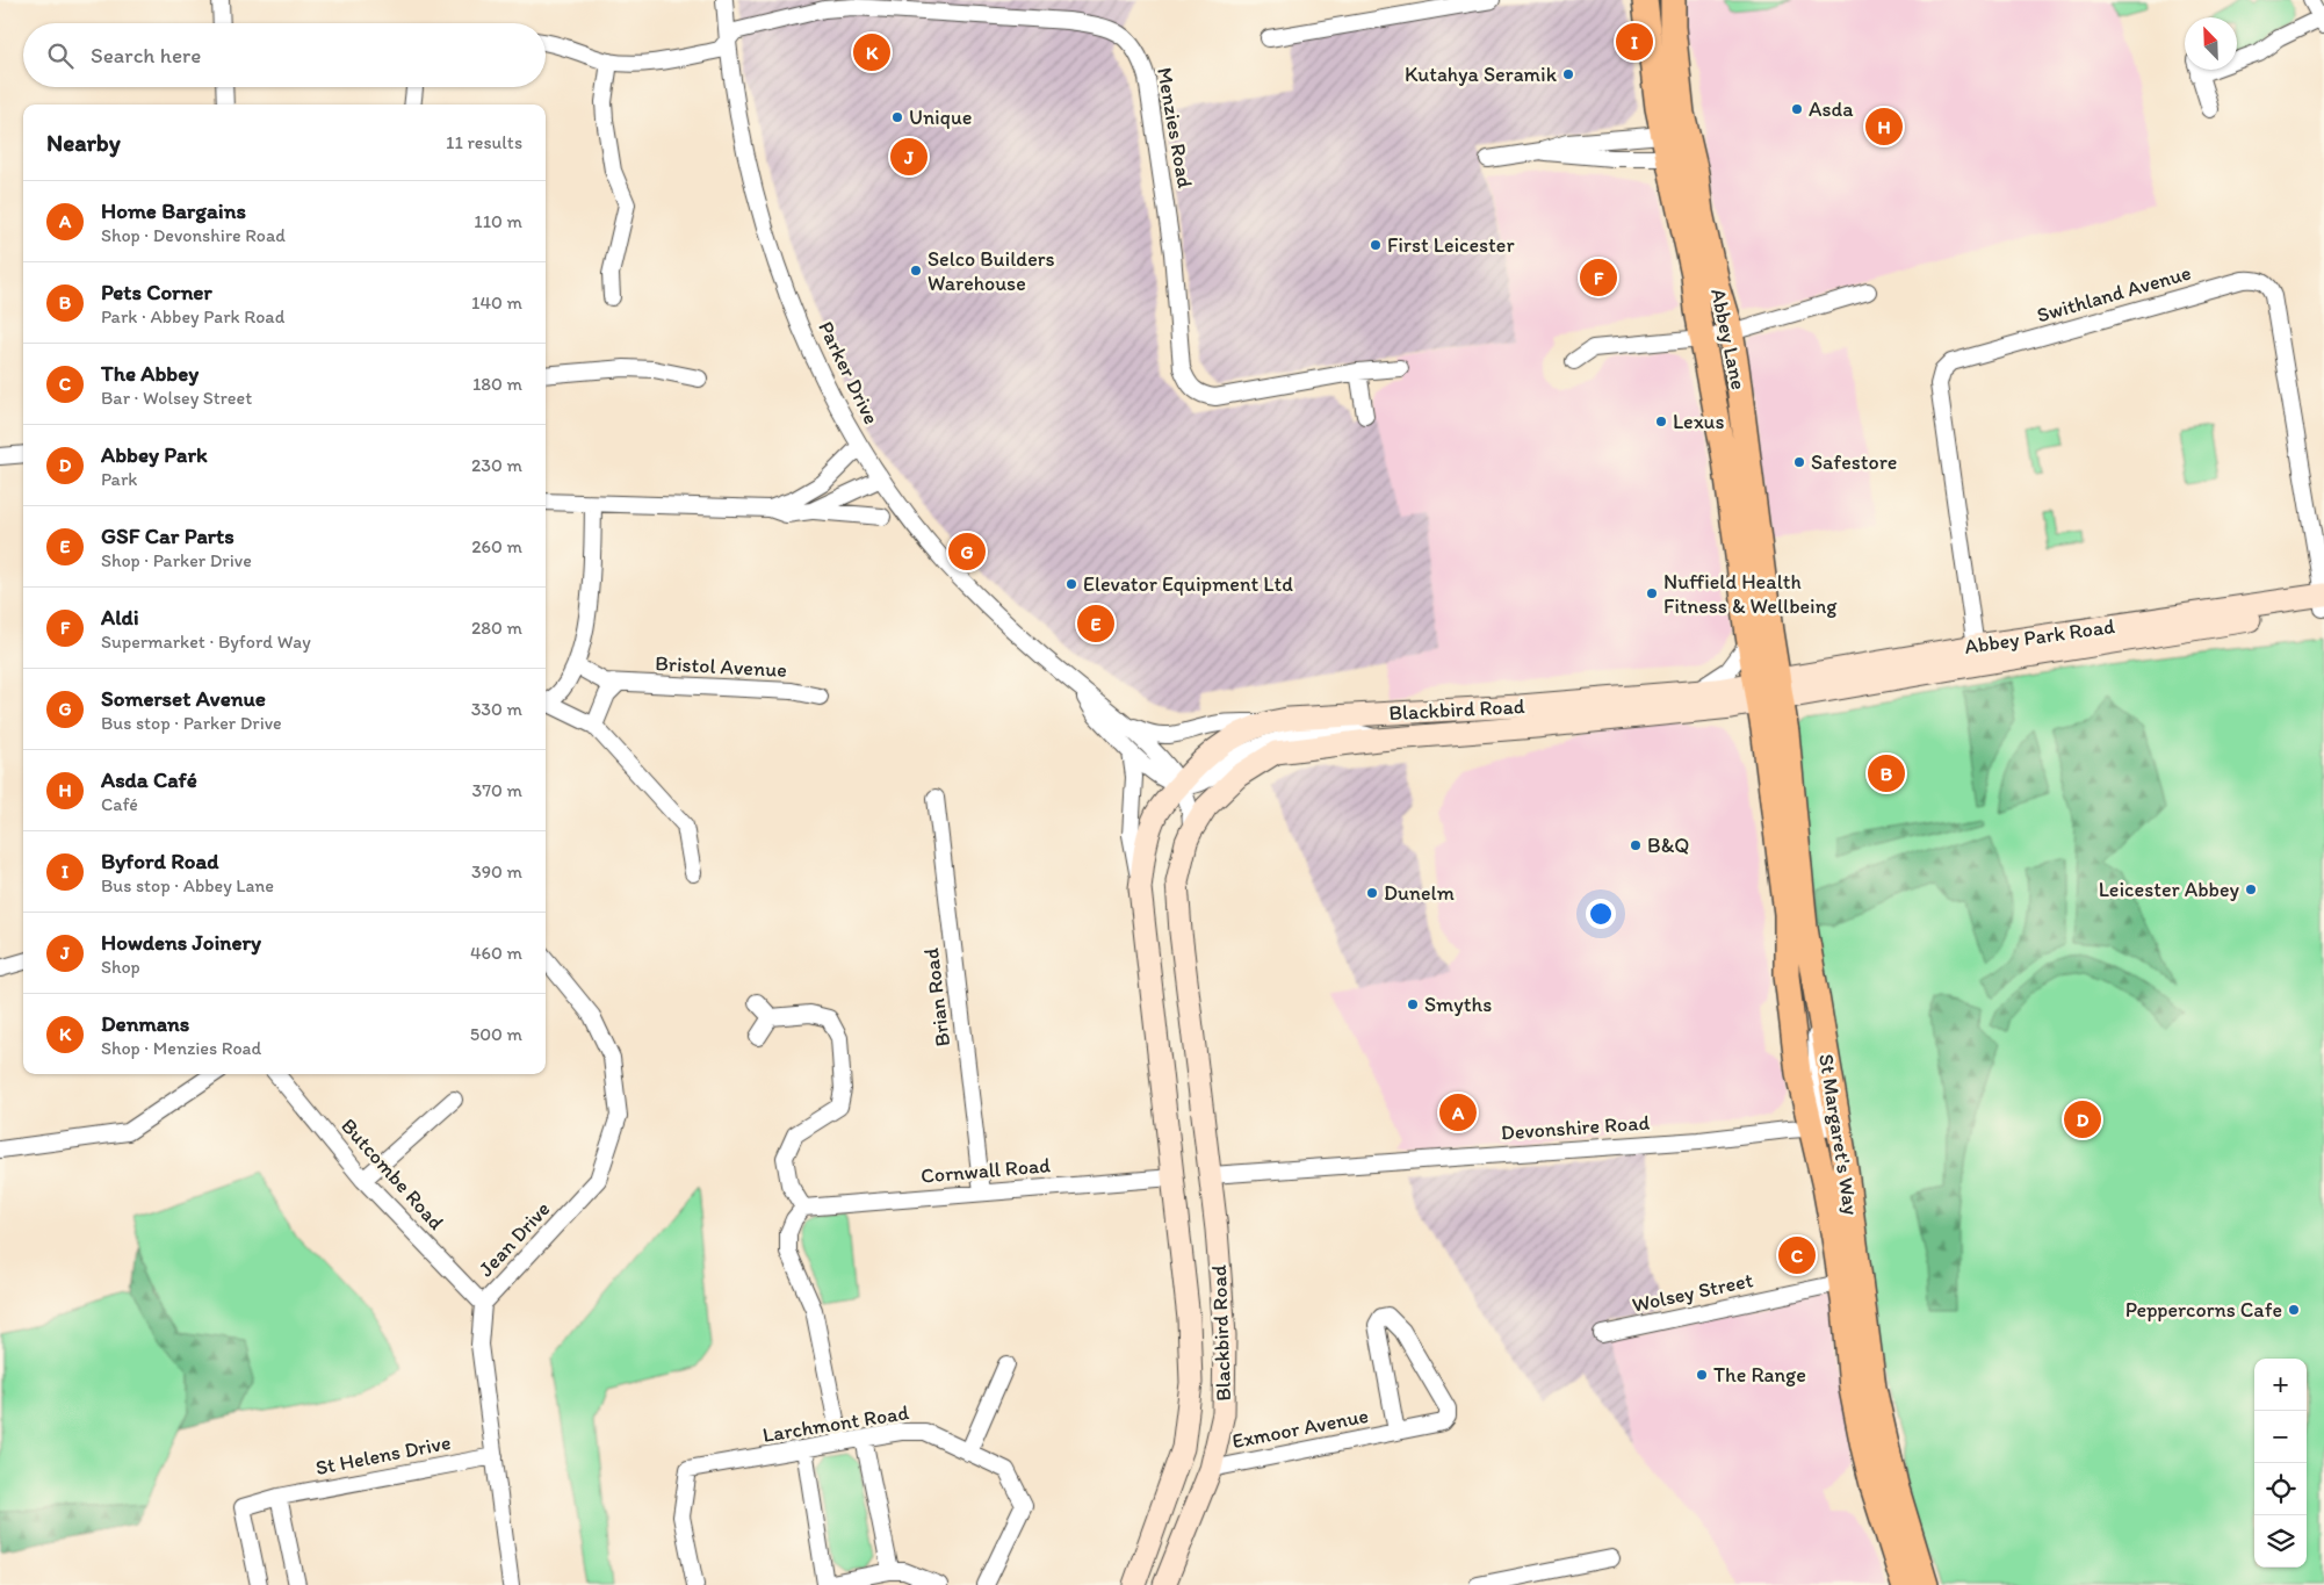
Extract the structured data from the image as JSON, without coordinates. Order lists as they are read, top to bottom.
{
  "streets": {
    "main road": ["Abbey Lane", "St Margaret's Way"],
    "street": [
      "Menzies Road",
      "Swithland Avenue",
      "Parker Drive",
      "Abbey Park Road",
      "Bristol Avenue",
      "Blackbird Road",
      "Brian Road",
      "Devonshire Road",
      "Cornwall Road",
      "Butcombe Road",
      "Jean Drive",
      "Wolsey Street",
      "Larchmont Road",
      "Exmoor Avenue",
      "St Helens Drive"
    ]
  },
  "crossings": [
    ["Menzies Road", "Parker Drive"],
    ["Swithland Avenue", "Abbey Park Road"],
    ["Abbey Lane", "Abbey Park Road"],
    ["Abbey Lane", "Blackbird Road"],
    ["Abbey Lane", "St Margaret's Way"],
    ["Parker Drive", "Blackbird Road"],
    ["Abbey Park Road", "Blackbird Road"],
    ["Abbey Park Road", "St Margaret's Way"],
    ["Blackbird Road", "Devonshire Road"],
    ["Blackbird Road", "St Margaret's Way"],
    ["Blackbird Road", "Cornwall Road"],
    ["Blackbird Road", "Exmoor Avenue"],
    ["Brian Road", "Cornwall Road"],
    ["Devonshire Road", "St Margaret's Way"],
    ["St Margaret's Way", "Wolsey Street"],
    ["Butcombe Road", "Jean Drive"],
    ["Jean Drive", "St Helens Drive"]
  ],
  "places": [
    "Kutahya Seramik",
    "Asda",
    "Unique",
    "First Leicester",
    "Selco Builders Warehouse",
    "Lexus",
    "Safestore",
    "Elevator Equipment Ltd",
    "Nuffield Health Fitness & Wellbeing",
    "B&Q",
    "Leicester Abbey",
    "Dunelm",
    "Smyths",
    "Peppercorns Cafe",
    "The Range"
  ],
  "north": "top left",
  "page": {
    "pins": [
      "I",
      "K",
      "H",
      "J",
      "F",
      "G",
      "E",
      "B",
      "A",
      "D",
      "C"
    ],
    "search": "Search here",
    "heading": ["Nearby", "11 results"],
    "list": [
      {
        "mark": "A",
        "name": "Home Bargains",
        "note": "Shop · Devonshire Road",
        "value": "110 m"
      },
      {
        "mark": "B",
        "name": "Pets Corner",
        "note": "Park · Abbey Park Road",
        "value": "140 m"
      },
      {
        "mark": "C",
        "name": "The Abbey",
        "note": "Bar · Wolsey Street",
        "value": "180 m"
      },
      {
        "mark": "D",
        "name": "Abbey Park",
        "note": "Park",
        "value": "230 m"
      },
      {
        "mark": "E",
        "name": "GSF Car Parts",
        "note": "Shop · Parker Drive",
        "value": "260 m"
      },
      {
        "mark": "F",
        "name": "Aldi",
        "note": "Supermarket · Byford Way",
        "value": "280 m"
      },
      {
        "mark": "G",
        "name": "Somerset Avenue",
        "note": "Bus stop · Parker Drive",
        "value": "330 m"
      },
      {
        "mark": "H",
        "name": "Asda Café",
        "note": "Café",
        "value": "370 m"
      },
      {
        "mark": "I",
        "name": "Byford Road",
        "note": "Bus stop · Abbey Lane",
        "value": "390 m"
      },
      {
        "mark": "J",
        "name": "Howdens Joinery",
        "note": "Shop",
        "value": "460 m"
      },
      {
        "mark": "K",
        "name": "Denmans",
        "note": "Shop · Menzies Road",
        "value": "500 m"
      }
    ],
    "map_buttons": ["+", "−"]
  }
}
